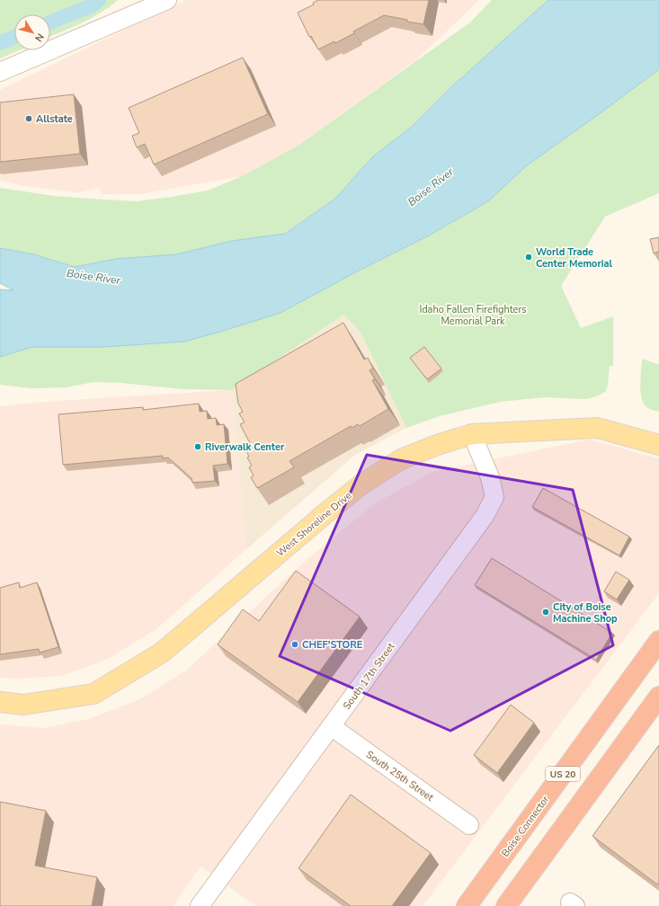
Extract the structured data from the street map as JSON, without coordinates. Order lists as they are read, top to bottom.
{
  "streets": {
    "highway": ["US 20", "Boise Connector"],
    "main road": ["West Shoreline Drive"],
    "street": ["South 17th Street", "South 25th Street"]
  },
  "crossings": [
    ["West Shoreline Drive", "South 17th Street"],
    ["South 17th Street", "South 25th Street"]
  ],
  "water": ["Boise River"],
  "parks": ["Idaho Fallen Firefighters Memorial Park"],
  "places": [
    "Allstate",
    "World Trade Center Memorial",
    "Riverwalk Center",
    "City of Boise Machine Shop",
    "CHEF'STORE"
  ],
  "north": "bottom right"
}
